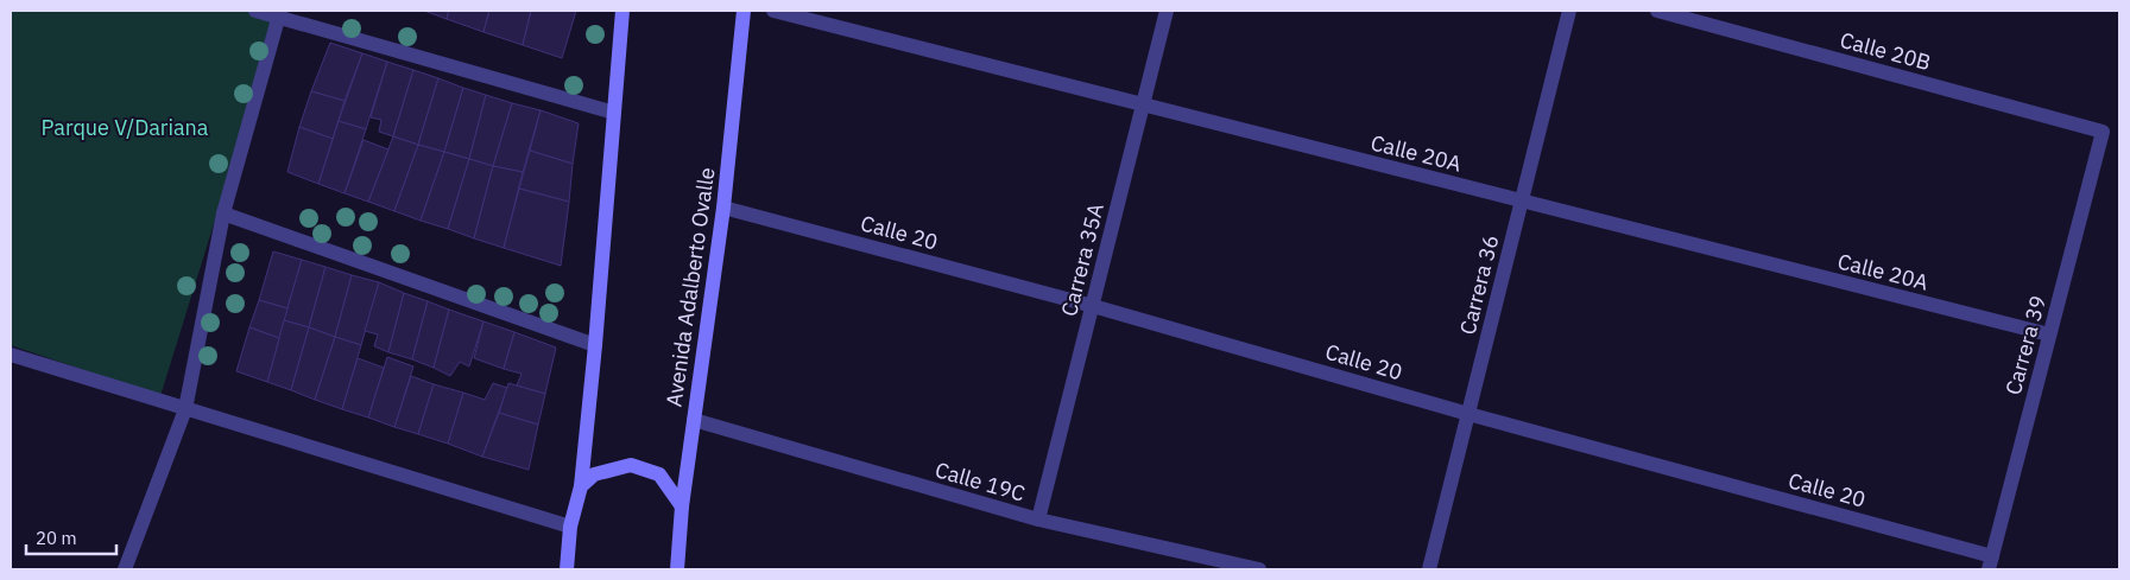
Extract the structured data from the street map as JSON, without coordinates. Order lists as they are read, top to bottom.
{
  "streets": {
    "street": [
      "Calle 20B",
      "Calle 20A",
      "Calle 20",
      "Carrera 35A",
      "Carrera 36",
      "Avenida Adalberto Ovalle",
      "Carrera 39",
      "Calle 19C"
    ]
  },
  "crossings": [
    ["Calle 20B", "Carrera 39"],
    ["Calle 20A", "Carrera 35A"],
    ["Calle 20A", "Carrera 36"],
    ["Calle 20A", "Carrera 39"],
    ["Calle 20", "Carrera 35A"],
    ["Calle 20", "Carrera 36"],
    ["Calle 20", "Avenida Adalberto Ovalle"],
    ["Calle 20", "Carrera 39"],
    ["Carrera 35A", "Calle 19C"],
    ["Avenida Adalberto Ovalle", "Calle 19C"]
  ],
  "parks": ["Parque V/Dariana"],
  "scale_bar": "20 m"
}
